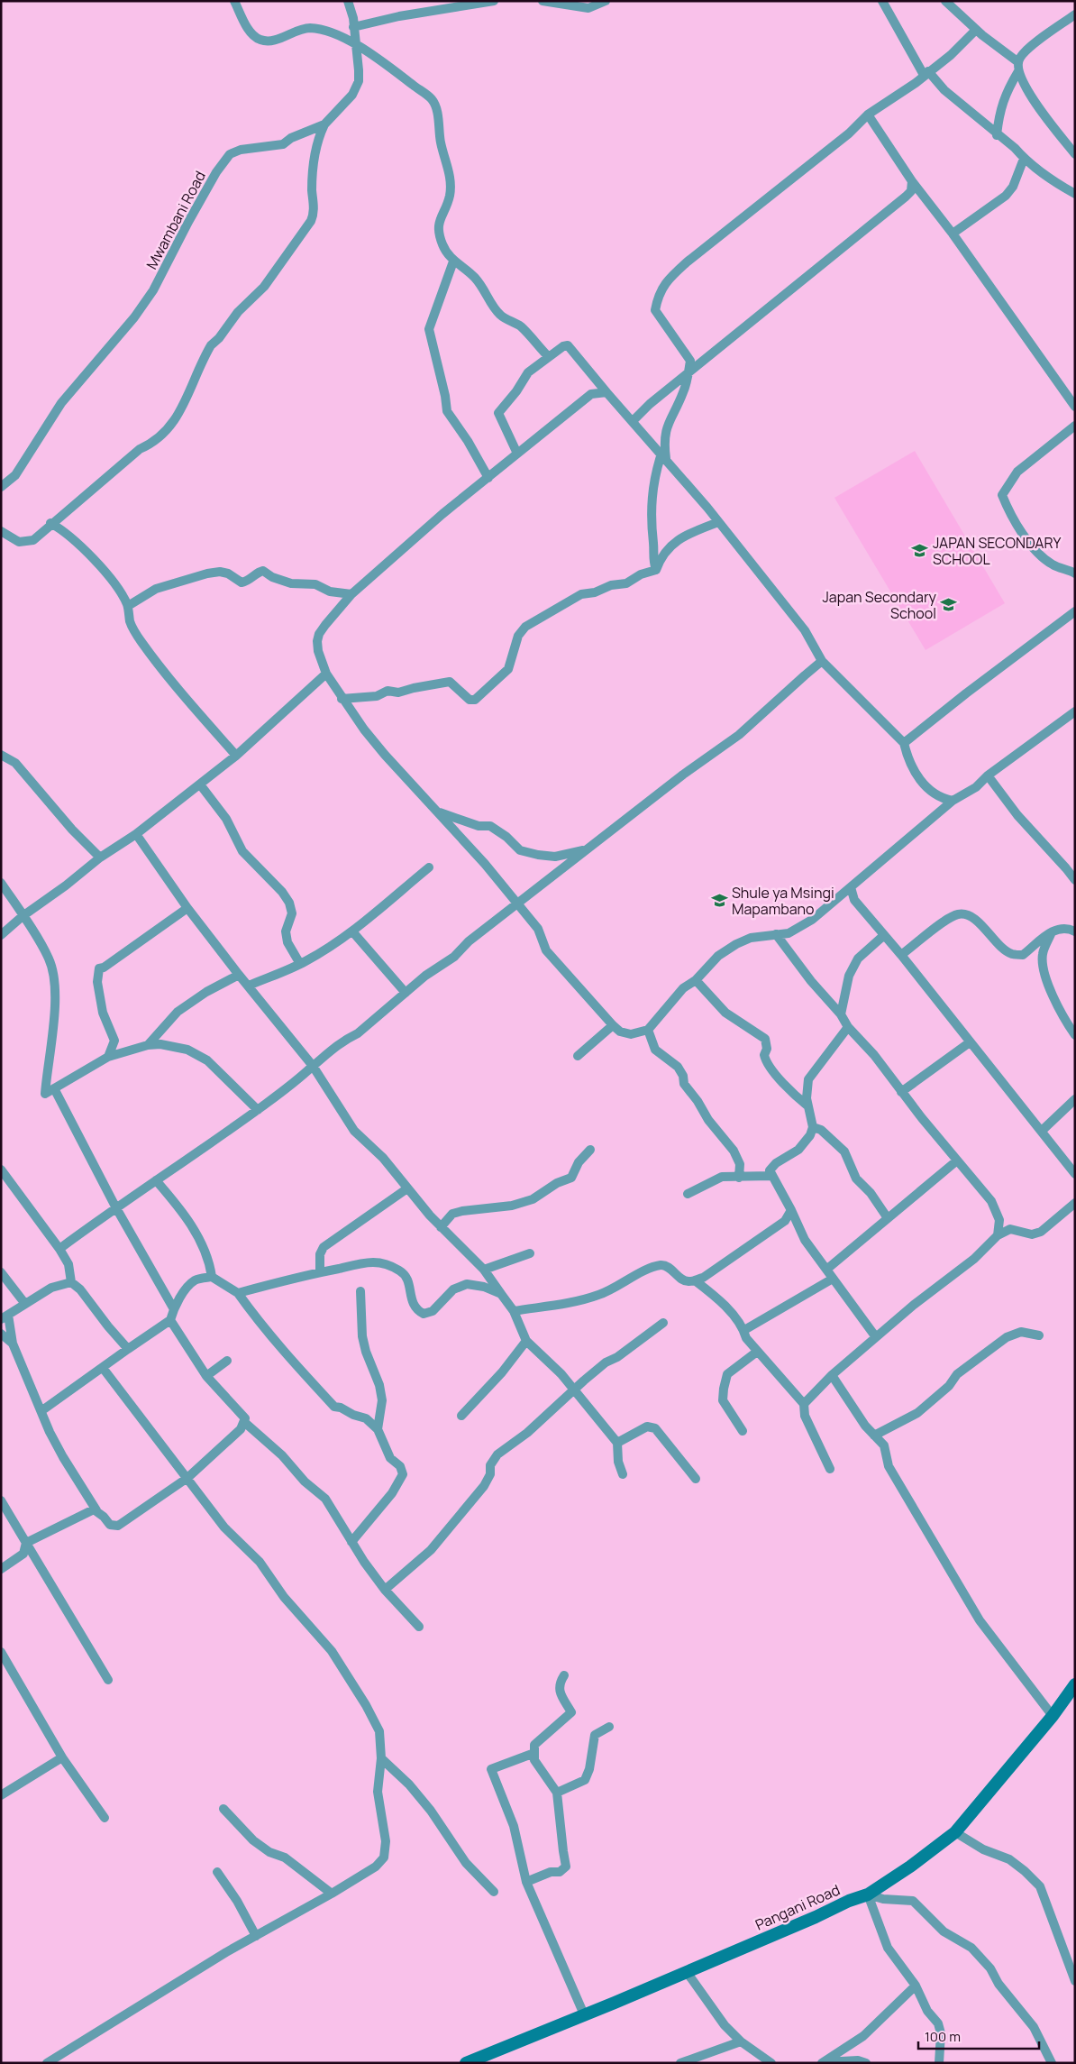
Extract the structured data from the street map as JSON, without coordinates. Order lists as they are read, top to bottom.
{
  "streets": {
    "main road": ["Pangani Road"],
    "street": ["Mwambani Road"]
  },
  "places": {
    "school or university": ["JAPAN SECONDARY SCHOOL", "Japan Secondary School", "Shule ya Msingi Mapambano"]
  },
  "scale_bar": "100 m"
}
